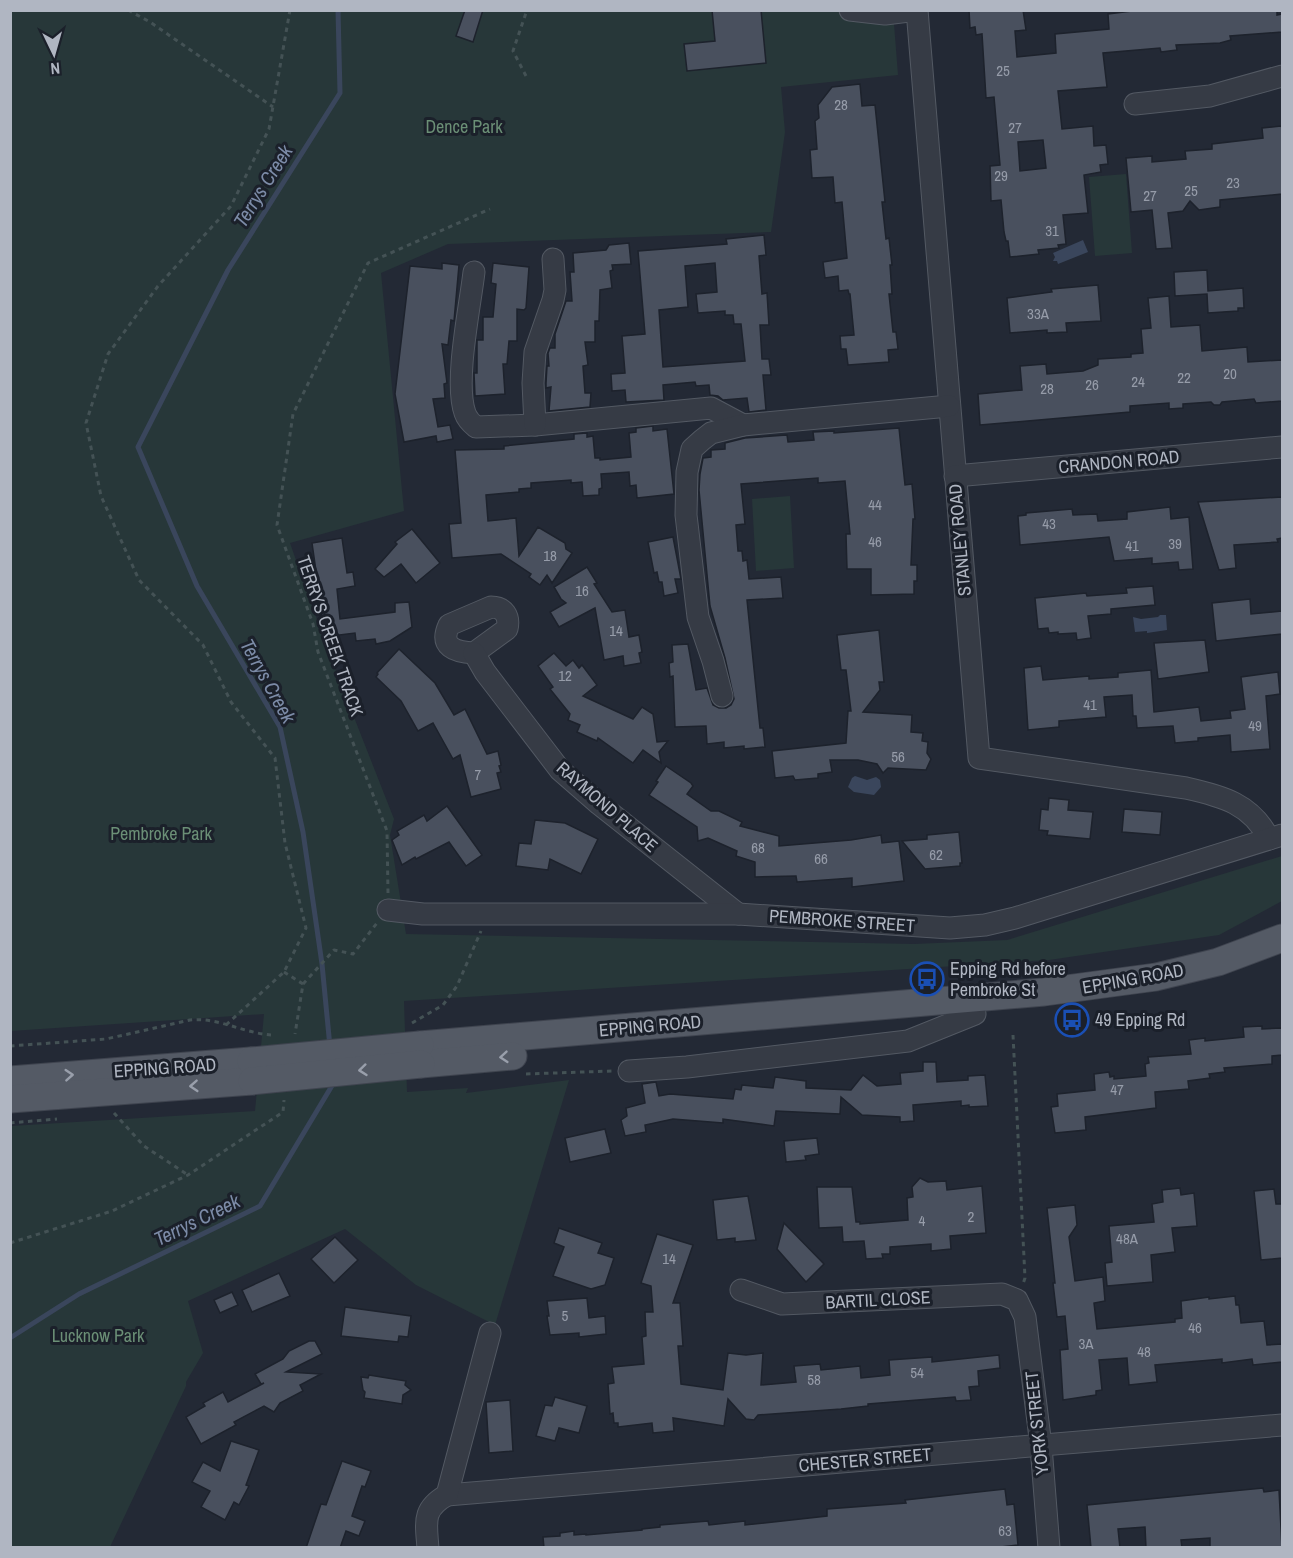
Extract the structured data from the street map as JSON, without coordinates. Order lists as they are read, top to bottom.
{
  "streets": {
    "main road": ["EPPING ROAD"],
    "street": [
      "CRANDON ROAD",
      "STANLEY ROAD",
      "RAYMOND PLACE",
      "PEMBROKE STREET",
      "BARTIL CLOSE",
      "YORK STREET",
      "CHESTER STREET"
    ],
    "path": ["TERRYS CREEK TRACK"]
  },
  "crossings": [
    ["CRANDON ROAD", "STANLEY ROAD"],
    ["STANLEY ROAD", "PEMBROKE STREET"],
    ["TERRYS CREEK TRACK", "PEMBROKE STREET"],
    ["RAYMOND PLACE", "PEMBROKE STREET"],
    ["BARTIL CLOSE", "YORK STREET"],
    ["YORK STREET", "CHESTER STREET"]
  ],
  "water": ["Terrys Creek"],
  "parks": ["Dence Park", "Pembroke Park", "Lucknow Park"],
  "places": {
    "bus stop": ["Epping Rd before Pembroke St", "49 Epping Rd"]
  },
  "house_numbers": [
    "25",
    "28",
    "27",
    "29",
    "23",
    "25",
    "27",
    "31",
    "33A",
    "20",
    "22",
    "24",
    "26",
    "28",
    "44",
    "43",
    "46",
    "39",
    "41",
    "18",
    "16",
    "14",
    "12",
    "41",
    "49",
    "56",
    "7",
    "68",
    "62",
    "66",
    "47",
    "2",
    "4",
    "48A",
    "14",
    "5",
    "46",
    "3A",
    "48",
    "54",
    "58",
    "63"
  ],
  "north": "bottom"
}
